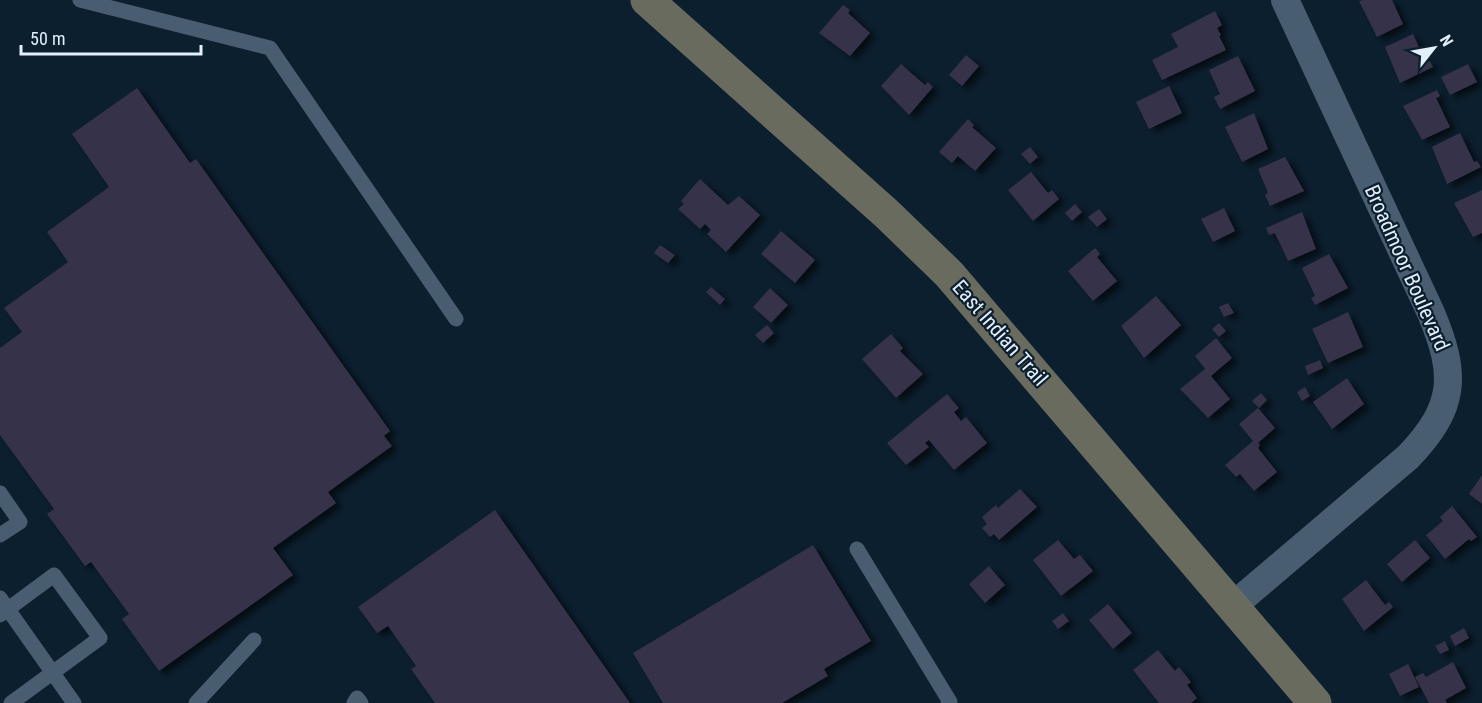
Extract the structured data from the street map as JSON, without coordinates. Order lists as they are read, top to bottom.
{
  "streets": {
    "main road": ["East Indian Trail"],
    "street": ["Broadmoor Boulevard"]
  },
  "crossings": [
    ["Broadmoor Boulevard", "East Indian Trail"]
  ],
  "scale_bar": "50 m",
  "north": "top right"
}
